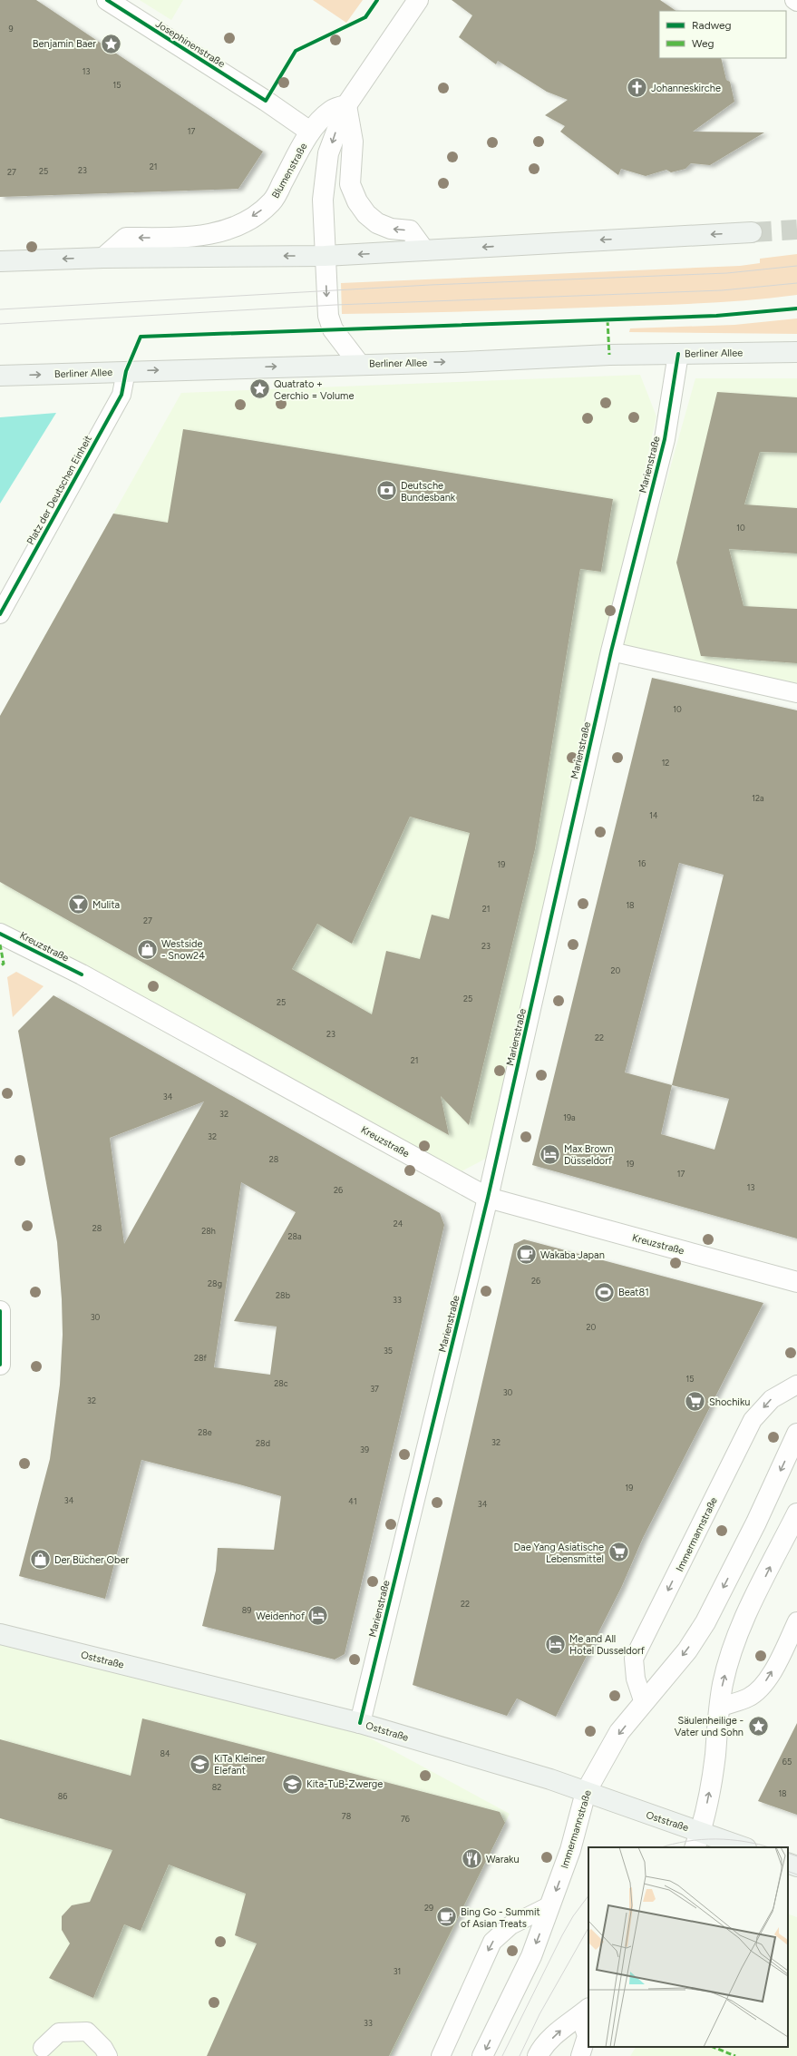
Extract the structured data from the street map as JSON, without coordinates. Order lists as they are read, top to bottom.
{
  "streets": {
    "main road": ["Berliner Allee", "Oststraße"],
    "street": [
      "Josephinenstraße",
      "Blumenstraße",
      "Marienstraße",
      "Kreuzstraße",
      "Immermannstraße"
    ],
    "lane": ["Platz der Deutschen Einheit"]
  },
  "crossings": [
    ["Josephinenstraße", "Blumenstraße"],
    ["Berliner Allee", "Marienstraße"],
    ["Berliner Allee", "Platz der Deutschen Einheit"],
    ["Marienstraße", "Kreuzstraße"],
    ["Marienstraße", "Oststraße"],
    ["Immermannstraße", "Oststraße"]
  ],
  "one_way": ["Blumenstraße"],
  "places": {
    "place": ["Benjamin Baer", "Quatrato + Cerchio = Volume", "Säulenheilige - Vater und Sohn"],
    "church": ["Johanneskirche"],
    "bank": ["Deutsche Bundesbank"],
    "bar": ["Mulita"],
    "shop": ["Westside - Snow24", "Der Bücher Ober"],
    "hotel": ["Max Brown Düsseldorf", "Weidenhof", "Me and All Hotel Dusseldorf"],
    "cafe": ["Wakaba Japan", "Bing Go - Summit of Asian Treats"],
    "sports": ["Beat81"],
    "supermarket": ["Shochiku", "Dae Yang Asiatische Lebensmittel"],
    "school or university": ["KiTa Kleiner Elefant", "Kita-TuB-Zwerge"],
    "restaurant": ["Waraku"]
  },
  "house_numbers": [
    "9",
    "13",
    "15",
    "17",
    "21",
    "23",
    "25",
    "27",
    "10",
    "10",
    "12",
    "12a",
    "14",
    "16",
    "19",
    "18",
    "21",
    "27",
    "23",
    "20",
    "25",
    "25",
    "23",
    "22",
    "21",
    "34",
    "32",
    "19a",
    "32",
    "28",
    "19",
    "17",
    "13",
    "26",
    "24",
    "28",
    "28h",
    "28a",
    "26",
    "28g",
    "28b",
    "33",
    "30",
    "20",
    "35",
    "28f",
    "15",
    "28c",
    "37",
    "30",
    "32",
    "28e",
    "32",
    "28d",
    "39",
    "19",
    "34",
    "41",
    "34",
    "22",
    "89",
    "84",
    "65",
    "82",
    "18",
    "86",
    "78",
    "76",
    "29",
    "31",
    "33"
  ],
  "legend": ["Radweg", "Weg"]
}
